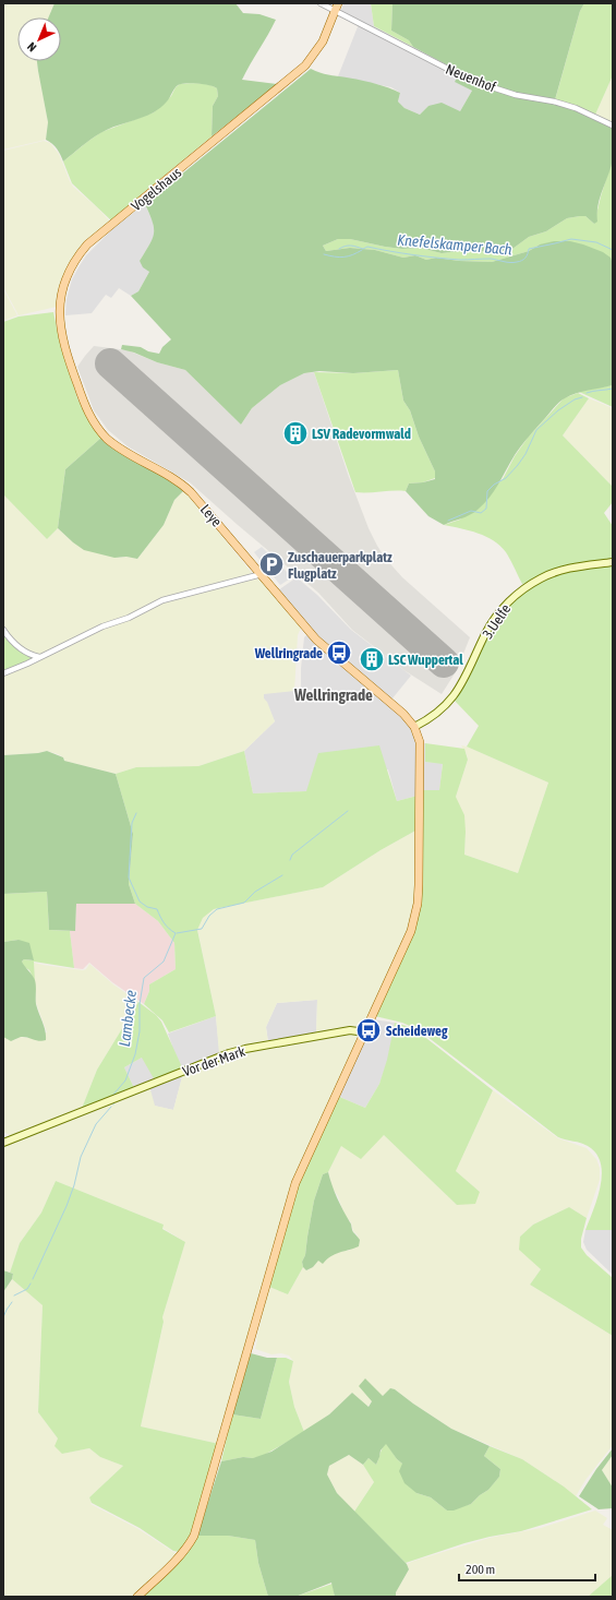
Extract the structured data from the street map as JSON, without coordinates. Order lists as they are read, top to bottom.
{
  "streets": {
    "main road": ["Vogelshaus", "Leye"],
    "street": ["Neuenhof", "3.Uelfe", "Vor der Mark"]
  },
  "crossings": [
    ["Neuenhof", "Vogelshaus"],
    ["Vogelshaus", "Leye"],
    ["Leye", "3.Uelfe"]
  ],
  "districts": ["Wellringrade"],
  "water": ["Knefelskamper Bach", "Lambecke"],
  "places": {
    "building": ["LSV Radevormwald", "LSC Wuppertal"],
    "parking": ["Zuschauerparkplatz Flugplatz"],
    "bus stop": ["Wellringrade", "Scheideweg"]
  },
  "scale_bar": "200 m",
  "north": "bottom left"
}
